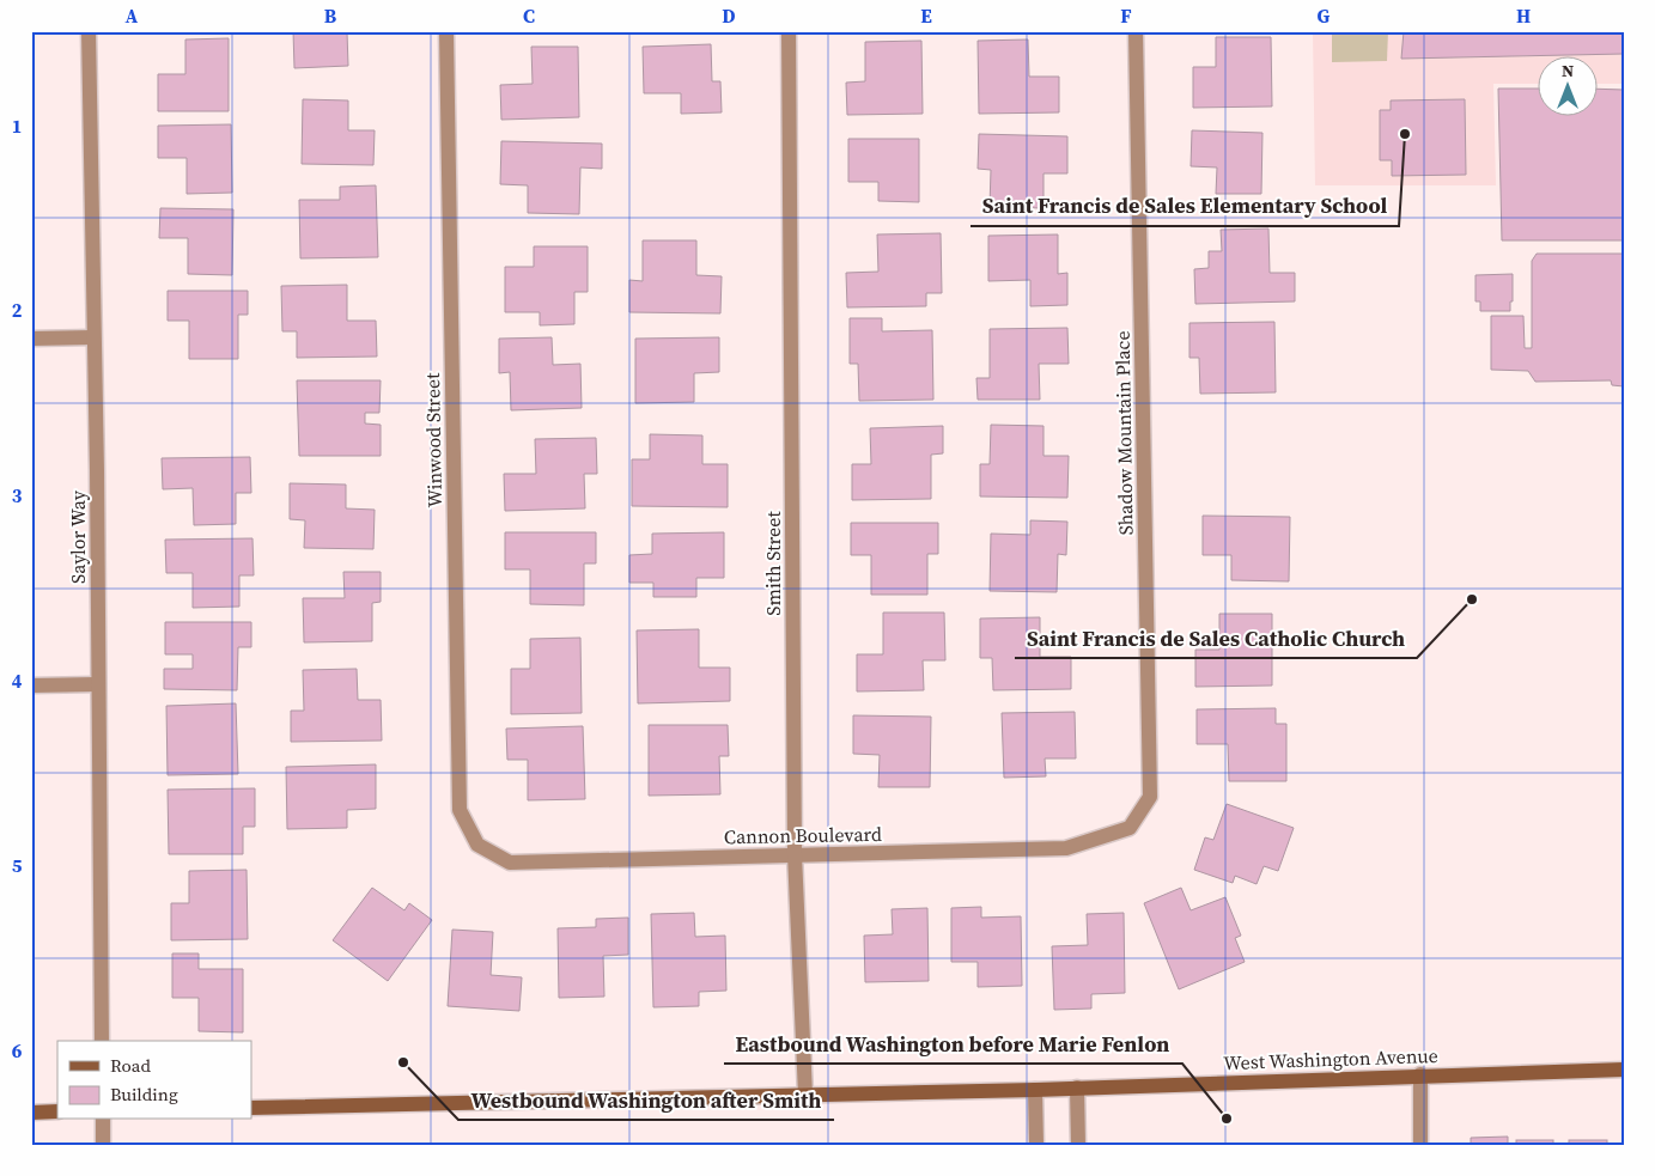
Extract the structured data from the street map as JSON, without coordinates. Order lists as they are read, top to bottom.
{
  "streets": {
    "main road": ["West Washington Avenue"],
    "street": [
      "Shadow Mountain Place",
      "Winwood Street",
      "Saylor Way",
      "Smith Street",
      "Cannon Boulevard"
    ]
  },
  "crossings": [
    ["Shadow Mountain Place", "Cannon Boulevard"],
    ["Winwood Street", "Cannon Boulevard"],
    ["Smith Street", "Cannon Boulevard"],
    ["Smith Street", "West Washington Avenue"]
  ],
  "places": [
    "Saint Francis de Sales Elementary School",
    "Saint Francis de Sales Catholic Church",
    "Westbound Washington after Smith",
    "Eastbound Washington before Marie Fenlon"
  ],
  "legend": ["Road", "Building"],
  "north": "top",
  "grid": {
    "columns": [
      "A",
      "B",
      "C",
      "D",
      "E",
      "F",
      "G",
      "H"
    ],
    "rows": [
      "1",
      "2",
      "3",
      "4",
      "5",
      "6"
    ]
  }
}
